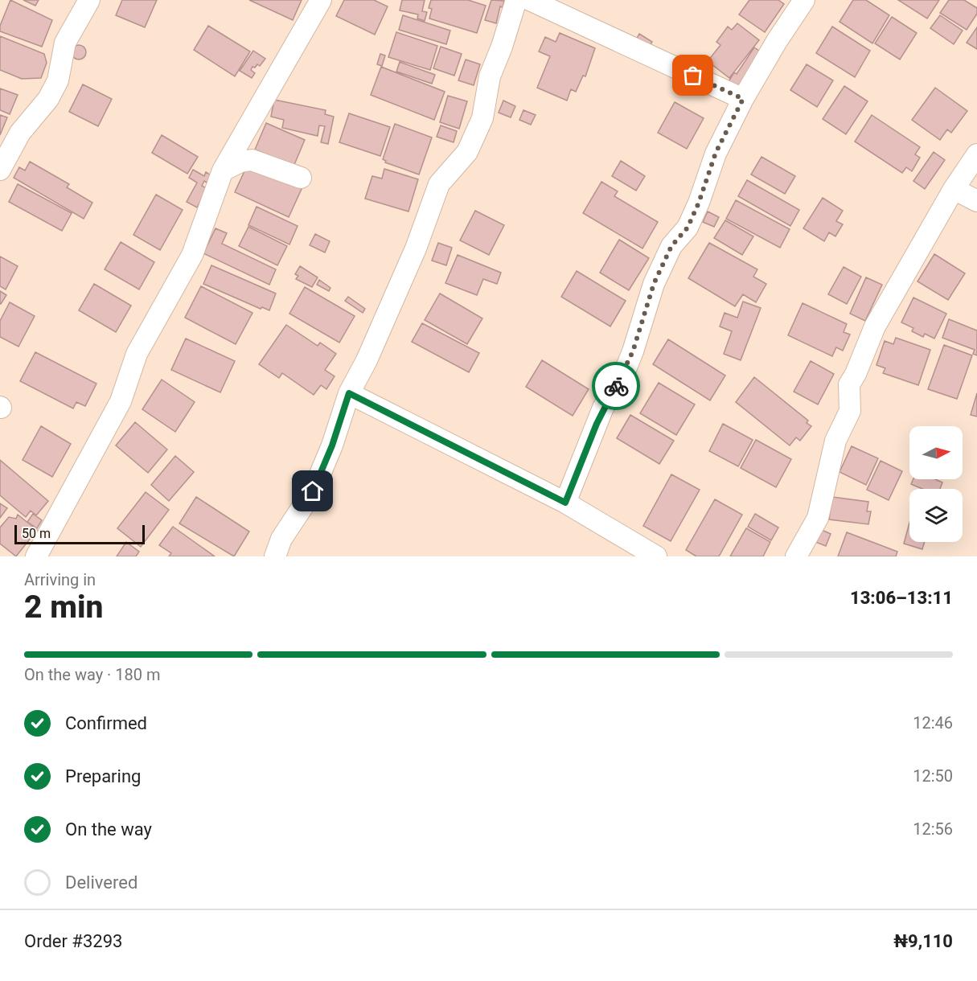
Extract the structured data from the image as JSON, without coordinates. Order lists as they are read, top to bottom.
{
  "scale_bar": "50 m",
  "north": "right",
  "page": {
    "scale": "50 m",
    "heading": ["2 min", "Arriving in", "13:06–13:11"],
    "panel": ["Order #3293", "₦9,110"],
    "bar": "On the way · 180 m",
    "list": [
      ["Confirmed", "12:46"],
      ["Preparing", "12:50"],
      ["On the way", "12:56"],
      "Delivered"
    ]
  }
}
